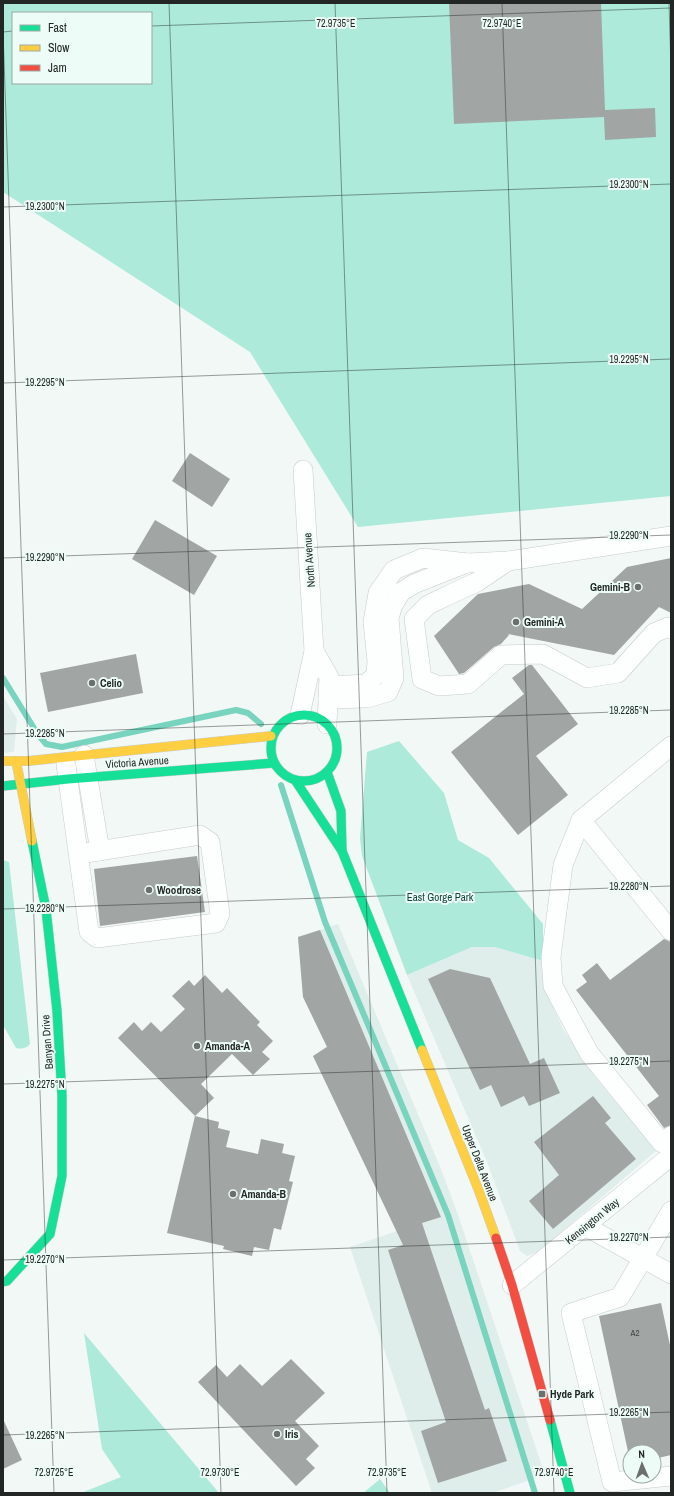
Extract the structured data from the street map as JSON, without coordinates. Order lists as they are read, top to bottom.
{
  "streets": {
    "street": [
      "North Avenue",
      "Victoria Avenue",
      "Banyan Drive",
      "Upper Delta Avenue",
      "Kensington Way"
    ]
  },
  "crossings": [
    ["Victoria Avenue", "Banyan Drive"],
    ["Victoria Avenue", "Upper Delta Avenue"],
    ["Upper Delta Avenue", "Kensington Way"]
  ],
  "parks": ["East Gorge Park"],
  "places": {
    "other": [
      "Gemini-B",
      "Gemini-A",
      "Celio",
      "Woodrose",
      "Amanda-A",
      "Amanda-B",
      "Iris"
    ],
    "transit": ["Hyde Park"]
  },
  "house_numbers": ["A2"],
  "legend": ["Fast", "Slow", "Jam"],
  "north": "top",
  "coordinates": [
    "72.9735°E",
    "72.9740°E",
    "19.2300°N",
    "19.2295°N",
    "19.2290°N",
    "19.2285°N",
    "19.2280°N",
    "19.2275°N",
    "19.2270°N",
    "19.2265°N",
    "72.9725°E",
    "72.9730°E"
  ]
}
